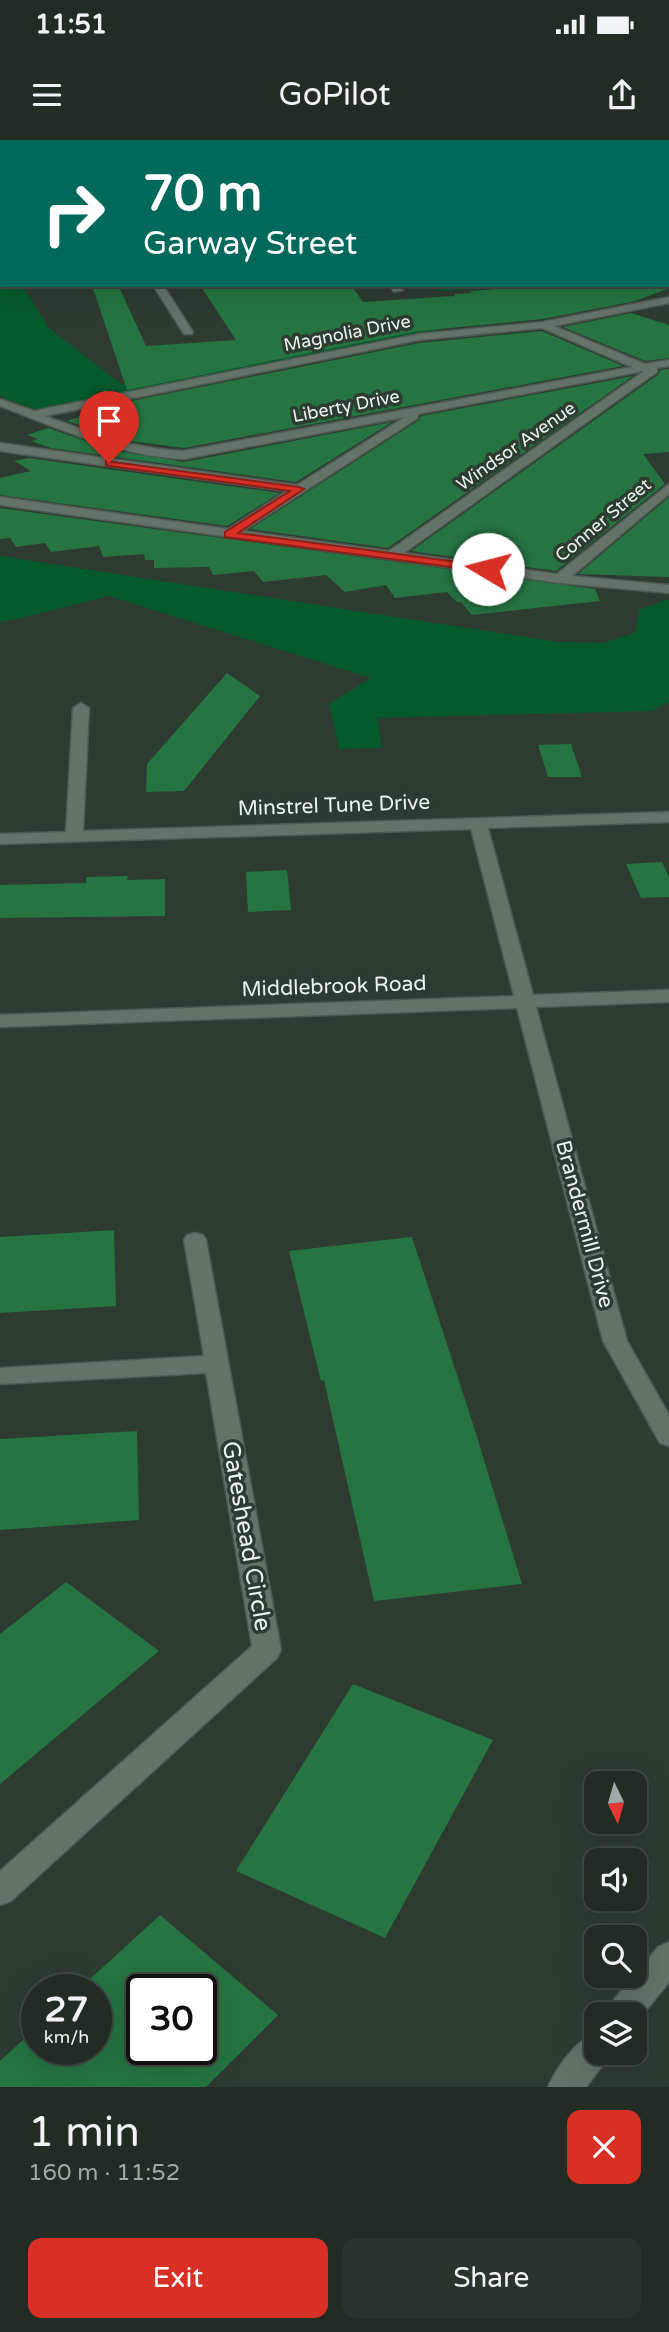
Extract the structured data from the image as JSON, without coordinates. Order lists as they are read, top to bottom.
{
  "streets": {
    "street": [
      "Magnolia Drive",
      "Liberty Drive",
      "Windsor Avenue",
      "Conner Street",
      "Minstrel Tune Drive",
      "Middlebrook Road",
      "Brandermill Drive",
      "Gateshead Circle"
    ]
  },
  "crossings": [
    ["Magnolia Drive", "Liberty Drive"],
    ["Liberty Drive", "Windsor Avenue"],
    ["Minstrel Tune Drive", "Brandermill Drive"],
    ["Middlebrook Road", "Brandermill Drive"]
  ],
  "north": "bottom",
  "page": {
    "status": "11:51",
    "header": "GoPilot",
    "turn": ["70 m", "Garway Street"],
    "speed": "27 km/h",
    "limit": "30",
    "heading": ["1 min", "160 m · 11:52"],
    "buttons": ["Exit", "Share"]
  }
}
